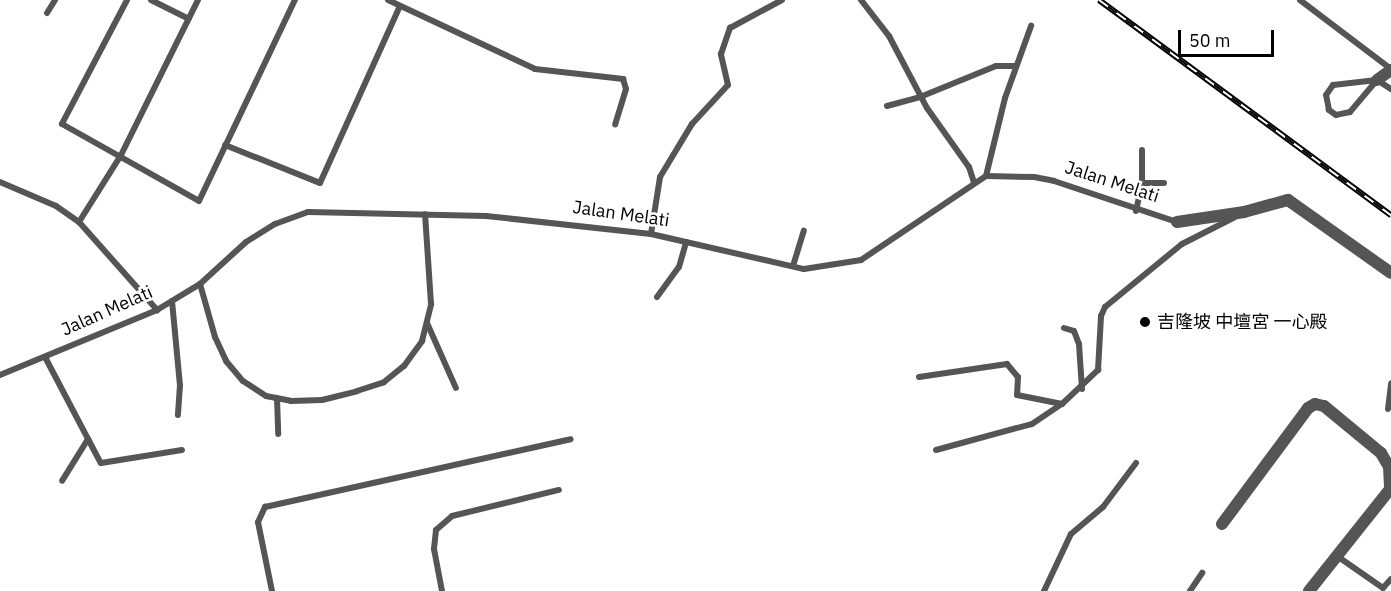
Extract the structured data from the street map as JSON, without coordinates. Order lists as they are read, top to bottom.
{
  "streets": {
    "street": ["Jalan Melati"]
  },
  "places": ["吉隆坡 中壇宮 一心殿"],
  "scale_bar": "50 m"
}
